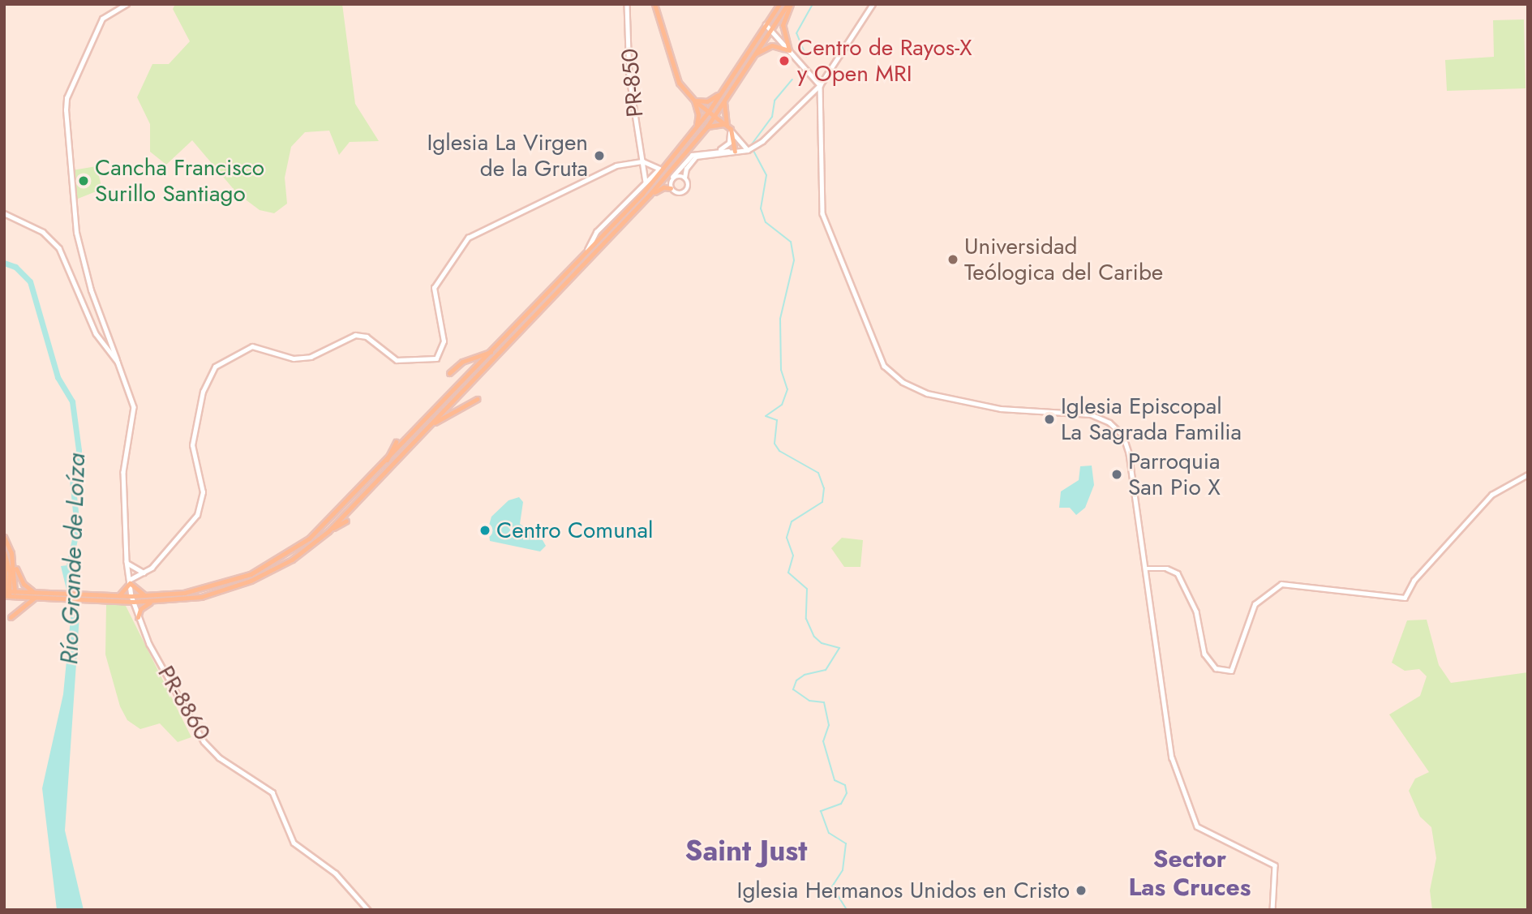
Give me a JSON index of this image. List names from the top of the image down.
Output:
{
  "streets": {
    "street": ["PR-850", "PR-8860"]
  },
  "districts": ["Saint Just", "Sector Las Cruces"],
  "water": ["Río Grande de Loíza"],
  "places": [
    "Centro de Rayos-X y Open MRI",
    "Iglesia La Virgen de la Gruta",
    "Cancha Francisco Surillo Santiago",
    "Universidad Teólogica del Caribe",
    "Iglesia Episcopal La Sagrada Familia",
    "Parroquia San Pio X",
    "Centro Comunal",
    "Iglesia Hermanos Unidos en Cristo"
  ]
}
